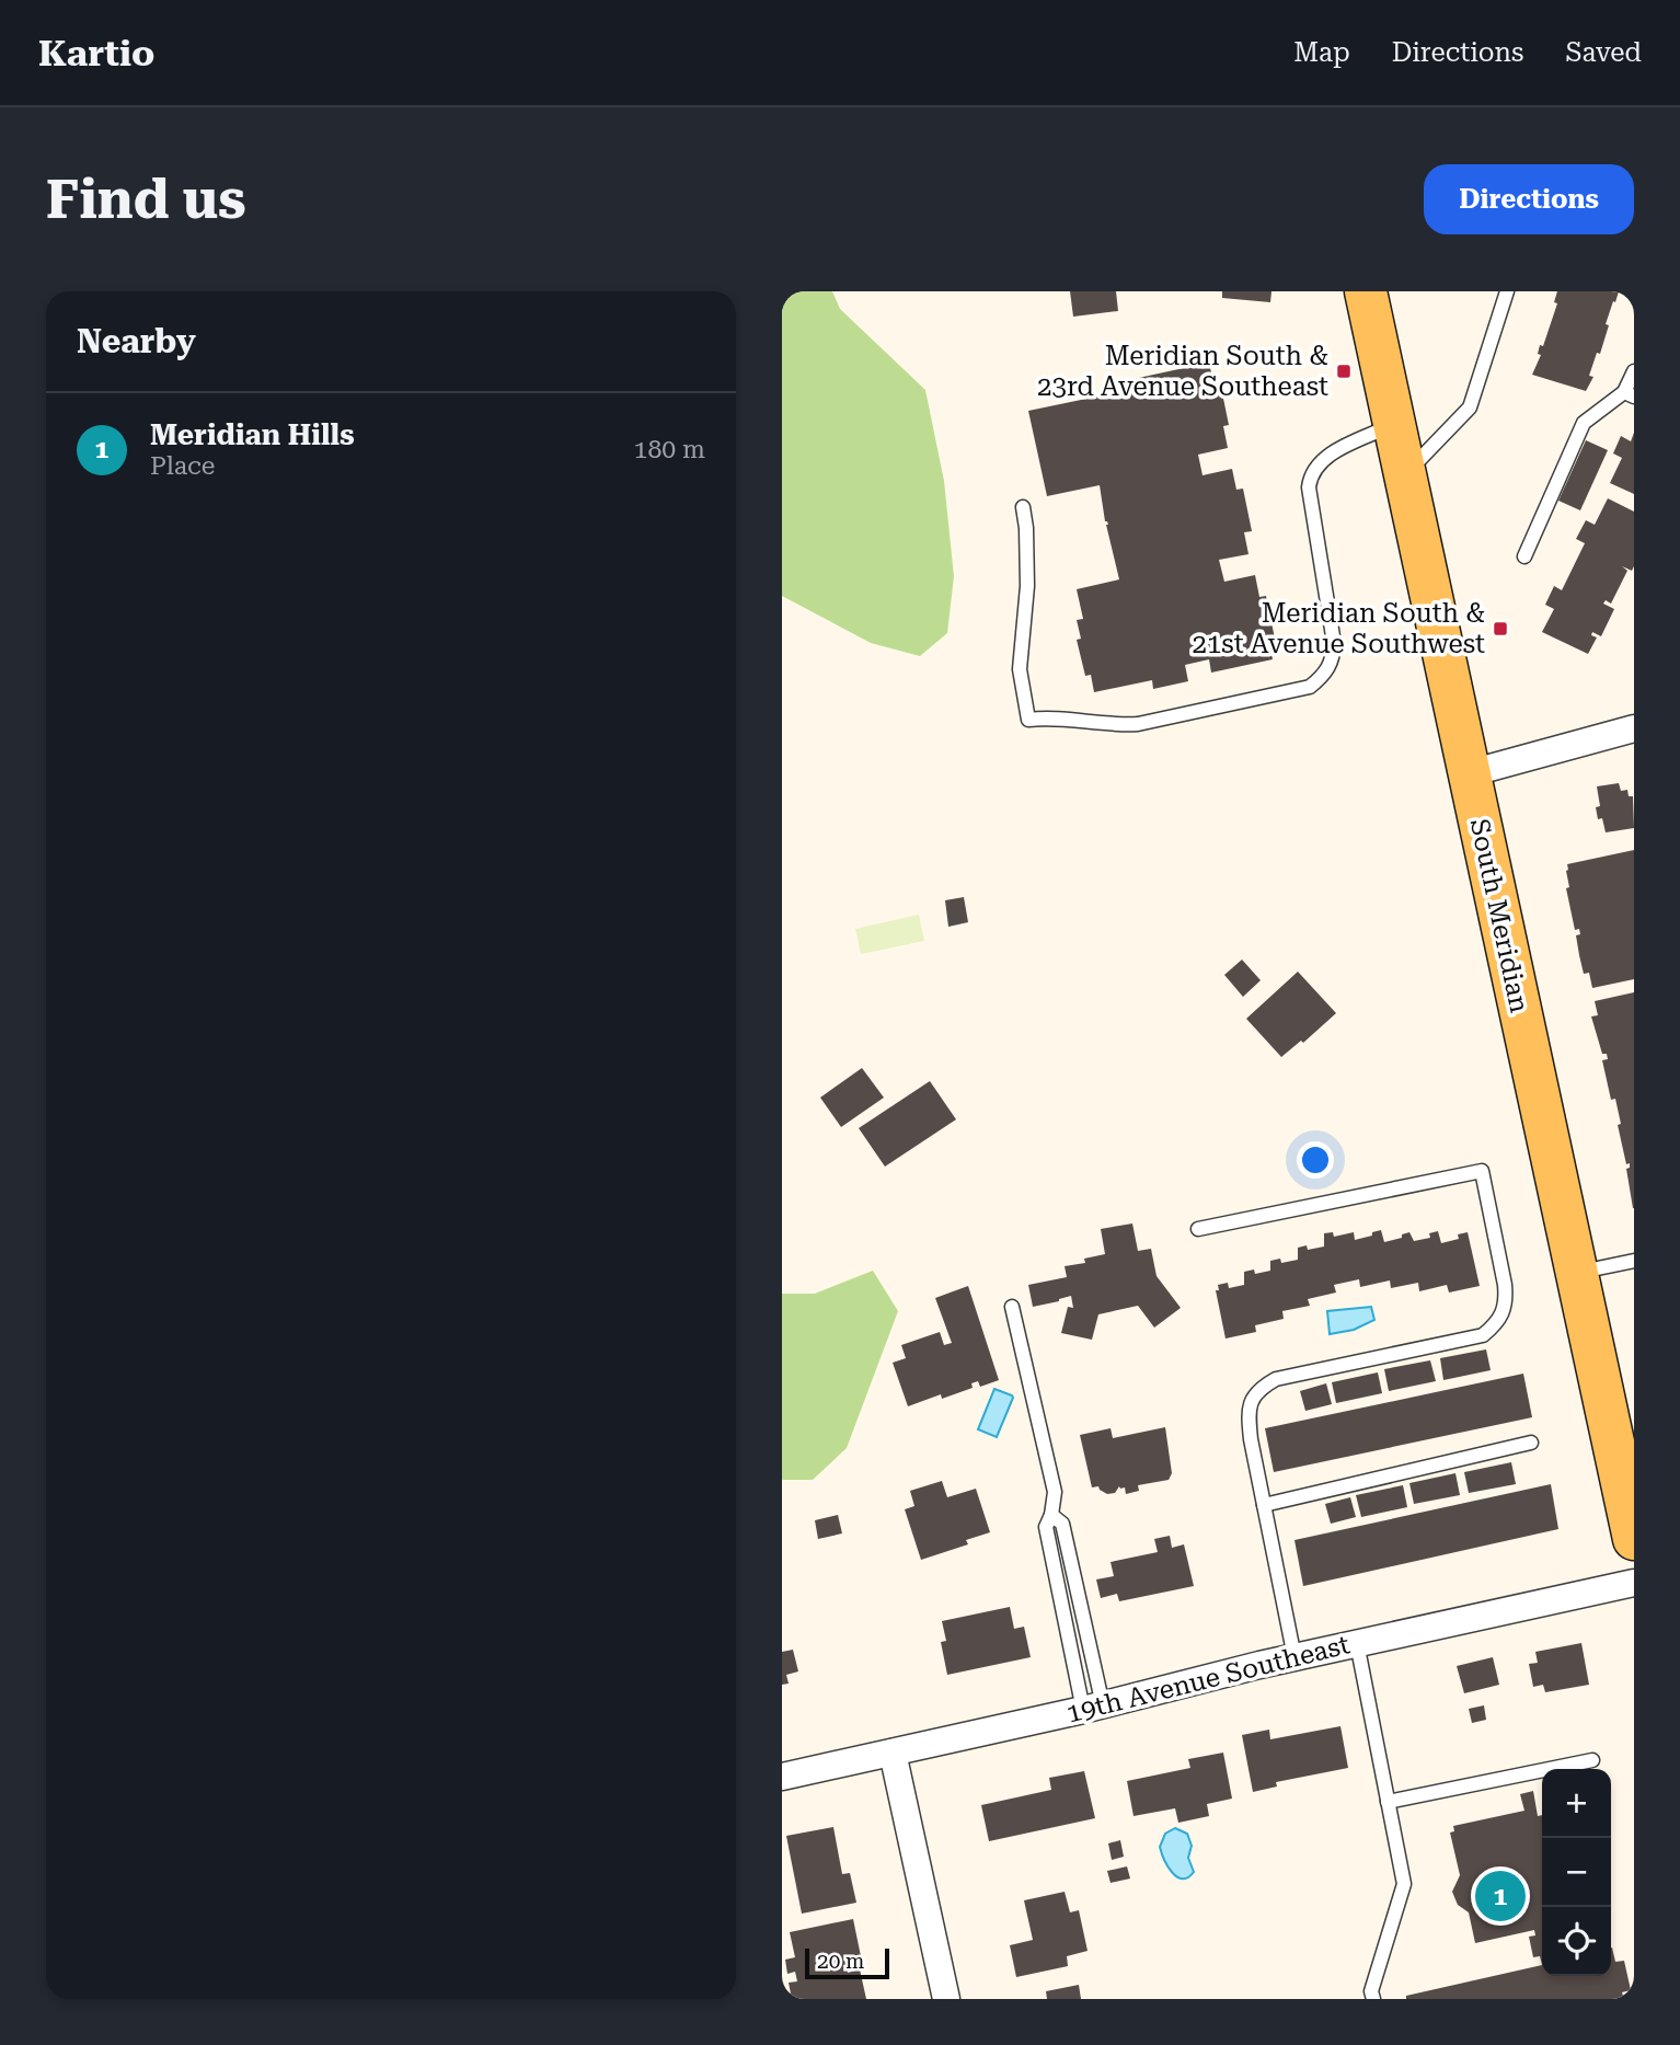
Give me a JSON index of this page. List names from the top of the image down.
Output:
{
  "streets": {
    "main road": ["South Meridian"],
    "street": ["19th Avenue Southeast"]
  },
  "places": {
    "transit": ["Meridian South & 23rd Avenue Southeast", "Meridian South & 21st Avenue Southwest"]
  },
  "scale_bar": "20 m",
  "page": {
    "header": "Kartio",
    "nav": ["Map", "Directions", "Saved"],
    "buttons": "Directions",
    "title": "Find us",
    "heading": "Nearby",
    "list": [
      {
        "mark": "1",
        "name": "Meridian Hills",
        "note": "Place",
        "value": "180 m"
      }
    ],
    "map_buttons": ["+", "−"],
    "pins": "1",
    "scale": "20 m"
  }
}
